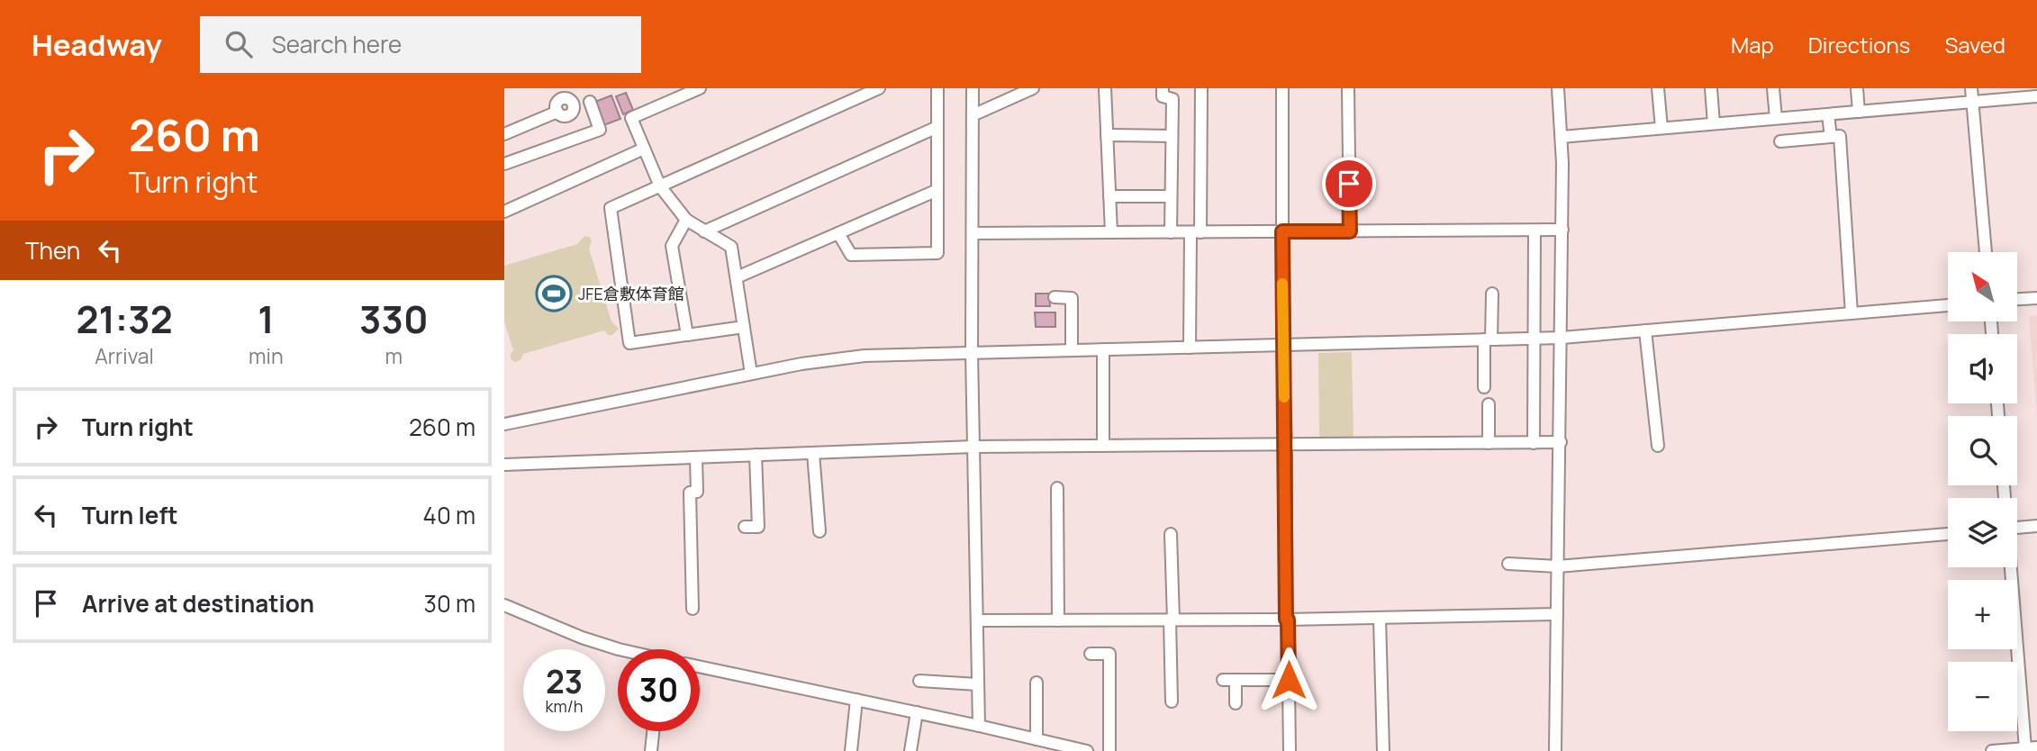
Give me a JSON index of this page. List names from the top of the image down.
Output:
{
  "places": {
    "sports": ["JFE倉敷体育館"]
  },
  "north": "top left",
  "page": {
    "header": "Headway",
    "search": "Search here",
    "nav": ["Map", "Directions", "Saved"],
    "turn": ["260 m", "Turn right"],
    "then": "Then",
    "map_buttons": ["+", "−"],
    "eta": [
      "21:32",
      "Arrival",
      "1",
      "min",
      "330",
      "m"
    ],
    "list": [
      {
        "name": "Turn right",
        "value": "260 m"
      },
      {
        "name": "Turn left",
        "value": "40 m"
      },
      {
        "name": "Arrive at destination",
        "value": "30 m"
      }
    ],
    "speed": "23 km/h",
    "limit": "30"
  }
}
